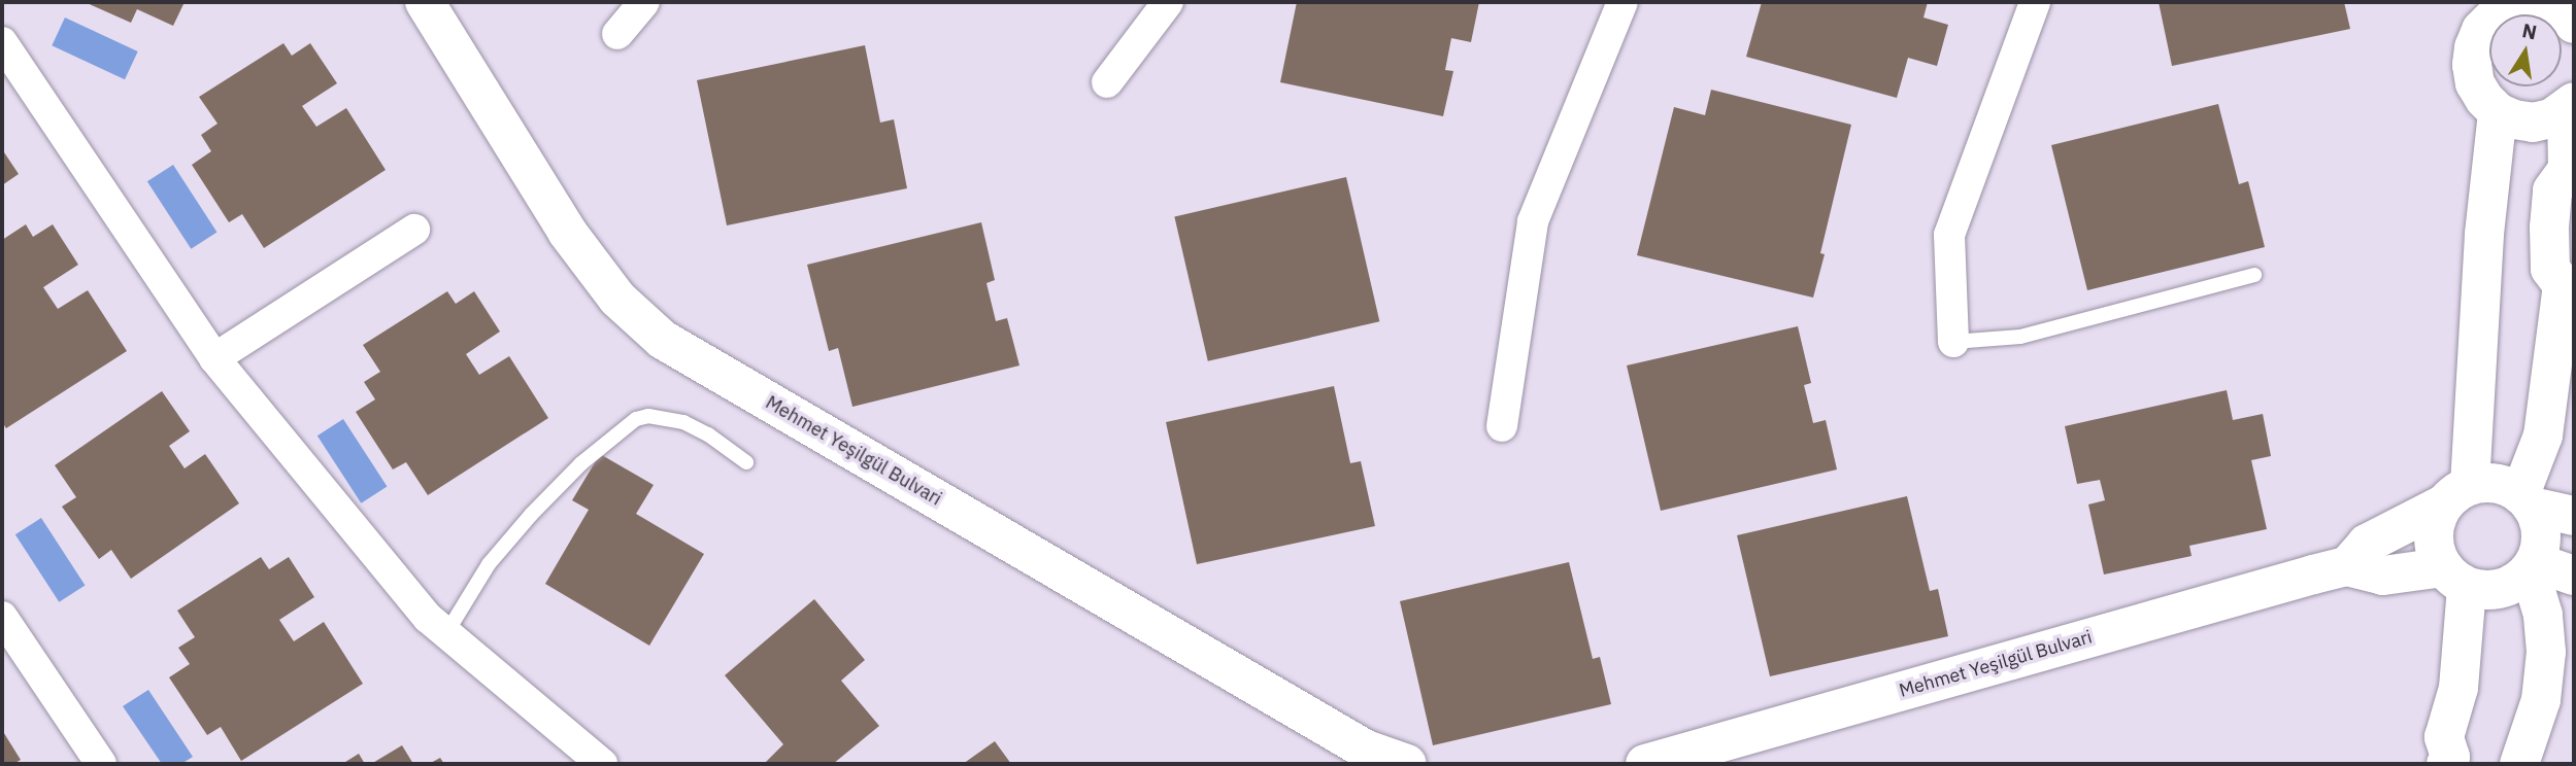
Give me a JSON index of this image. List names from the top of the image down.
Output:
{
  "streets": {
    "main road": ["Mehmet Yeşilgül Bulvari"]
  },
  "north": "top"
}
